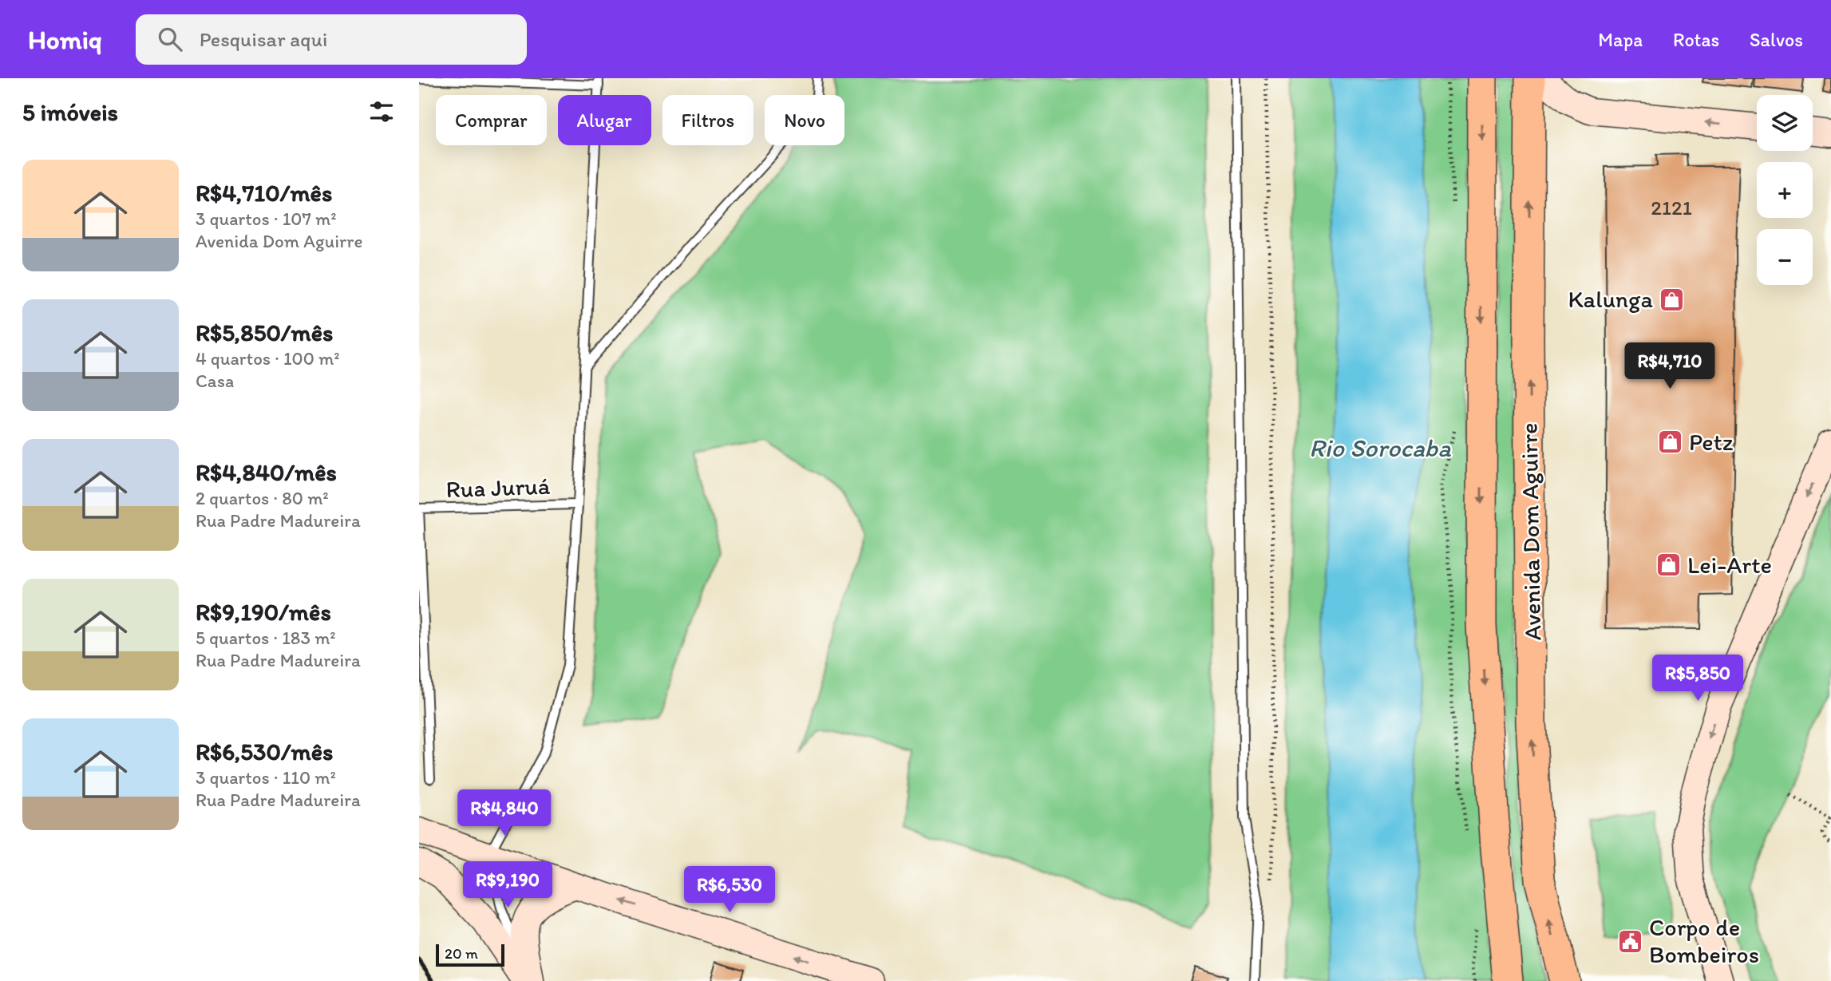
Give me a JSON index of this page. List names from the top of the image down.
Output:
{
  "streets": {
    "highway": ["Avenida Dom Aguirre"],
    "lane": ["Rua Juruá"]
  },
  "water": ["Rio Sorocaba"],
  "places": {
    "shop": ["Kalunga", "Petz", "Lei-Arte"],
    "public building": ["Corpo de Bombeiros"]
  },
  "house_numbers": ["2121"],
  "scale_bar": "20 m",
  "page": {
    "header": "Homiq",
    "search": "Pesquisar aqui",
    "nav": ["Mapa", "Rotas", "Salvos"],
    "heading": "5 imóveis",
    "map_buttons": ["+", "−"],
    "chip": [
      "Comprar",
      "Alugar",
      "Filtros",
      "Novo"
    ],
    "list": [
      {
        "name": "R$4,710/mês",
        "note": "3 quartos · 107 m² · Avenida Dom Aguirre"
      },
      {
        "name": "R$5,850/mês",
        "note": "4 quartos · 100 m² · Casa"
      },
      {
        "name": "R$4,840/mês",
        "note": "2 quartos · 80 m² · Rua Padre Madureira"
      },
      {
        "name": "R$9,190/mês",
        "note": "5 quartos · 183 m² · Rua Padre Madureira"
      },
      {
        "name": "R$6,530/mês",
        "note": "3 quartos · 110 m² · Rua Padre Madureira"
      }
    ],
    "price": [
      "R$4,710",
      "R$5,850",
      "R$4,840",
      "R$9,190",
      "R$6,530"
    ],
    "scale": "20 m"
  }
}
